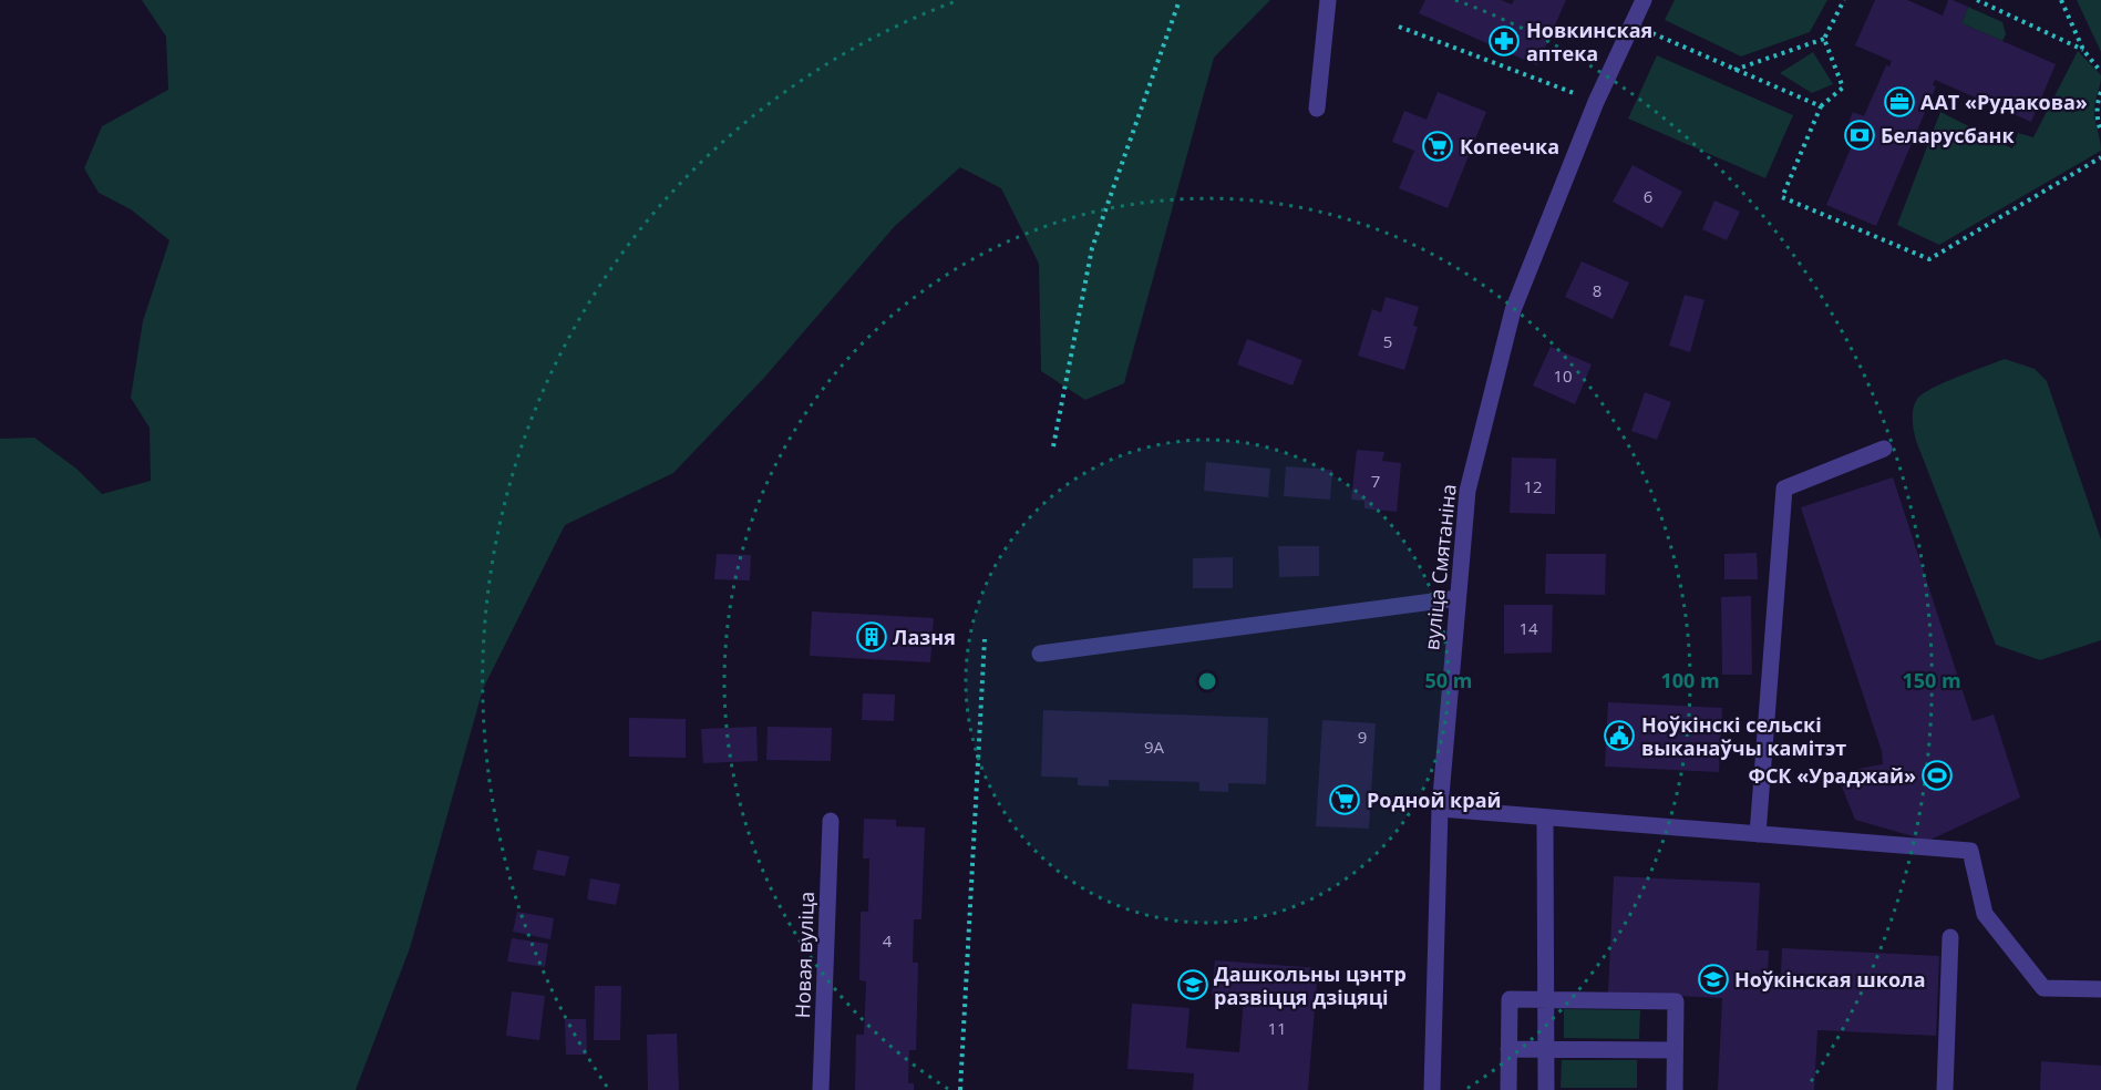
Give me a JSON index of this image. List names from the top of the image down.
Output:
{
  "streets": {
    "street": ["вуліца Смятаніна", "Новая вуліца"]
  },
  "places": {
    "pharmacy": ["Новкинская аптека"],
    "office": ["ААТ «Рудакова»"],
    "bank": ["Беларусбанк"],
    "supermarket": ["Копеечка", "Родной край"],
    "building": ["Лазня"],
    "public building": ["Ноўкінскі сельскі выканаўчы камітэт"],
    "sports": ["ФСК «Ураджай»"],
    "school or university": ["Ноўкінская школа", "Дашкольны цэнтр развіцця дзіцяці"]
  },
  "house_numbers": [
    "6",
    "8",
    "5",
    "10",
    "7",
    "12",
    "14",
    "9",
    "9А",
    "4",
    "11"
  ],
  "rings": ["50 m", "100 m", "150 m"]
}
